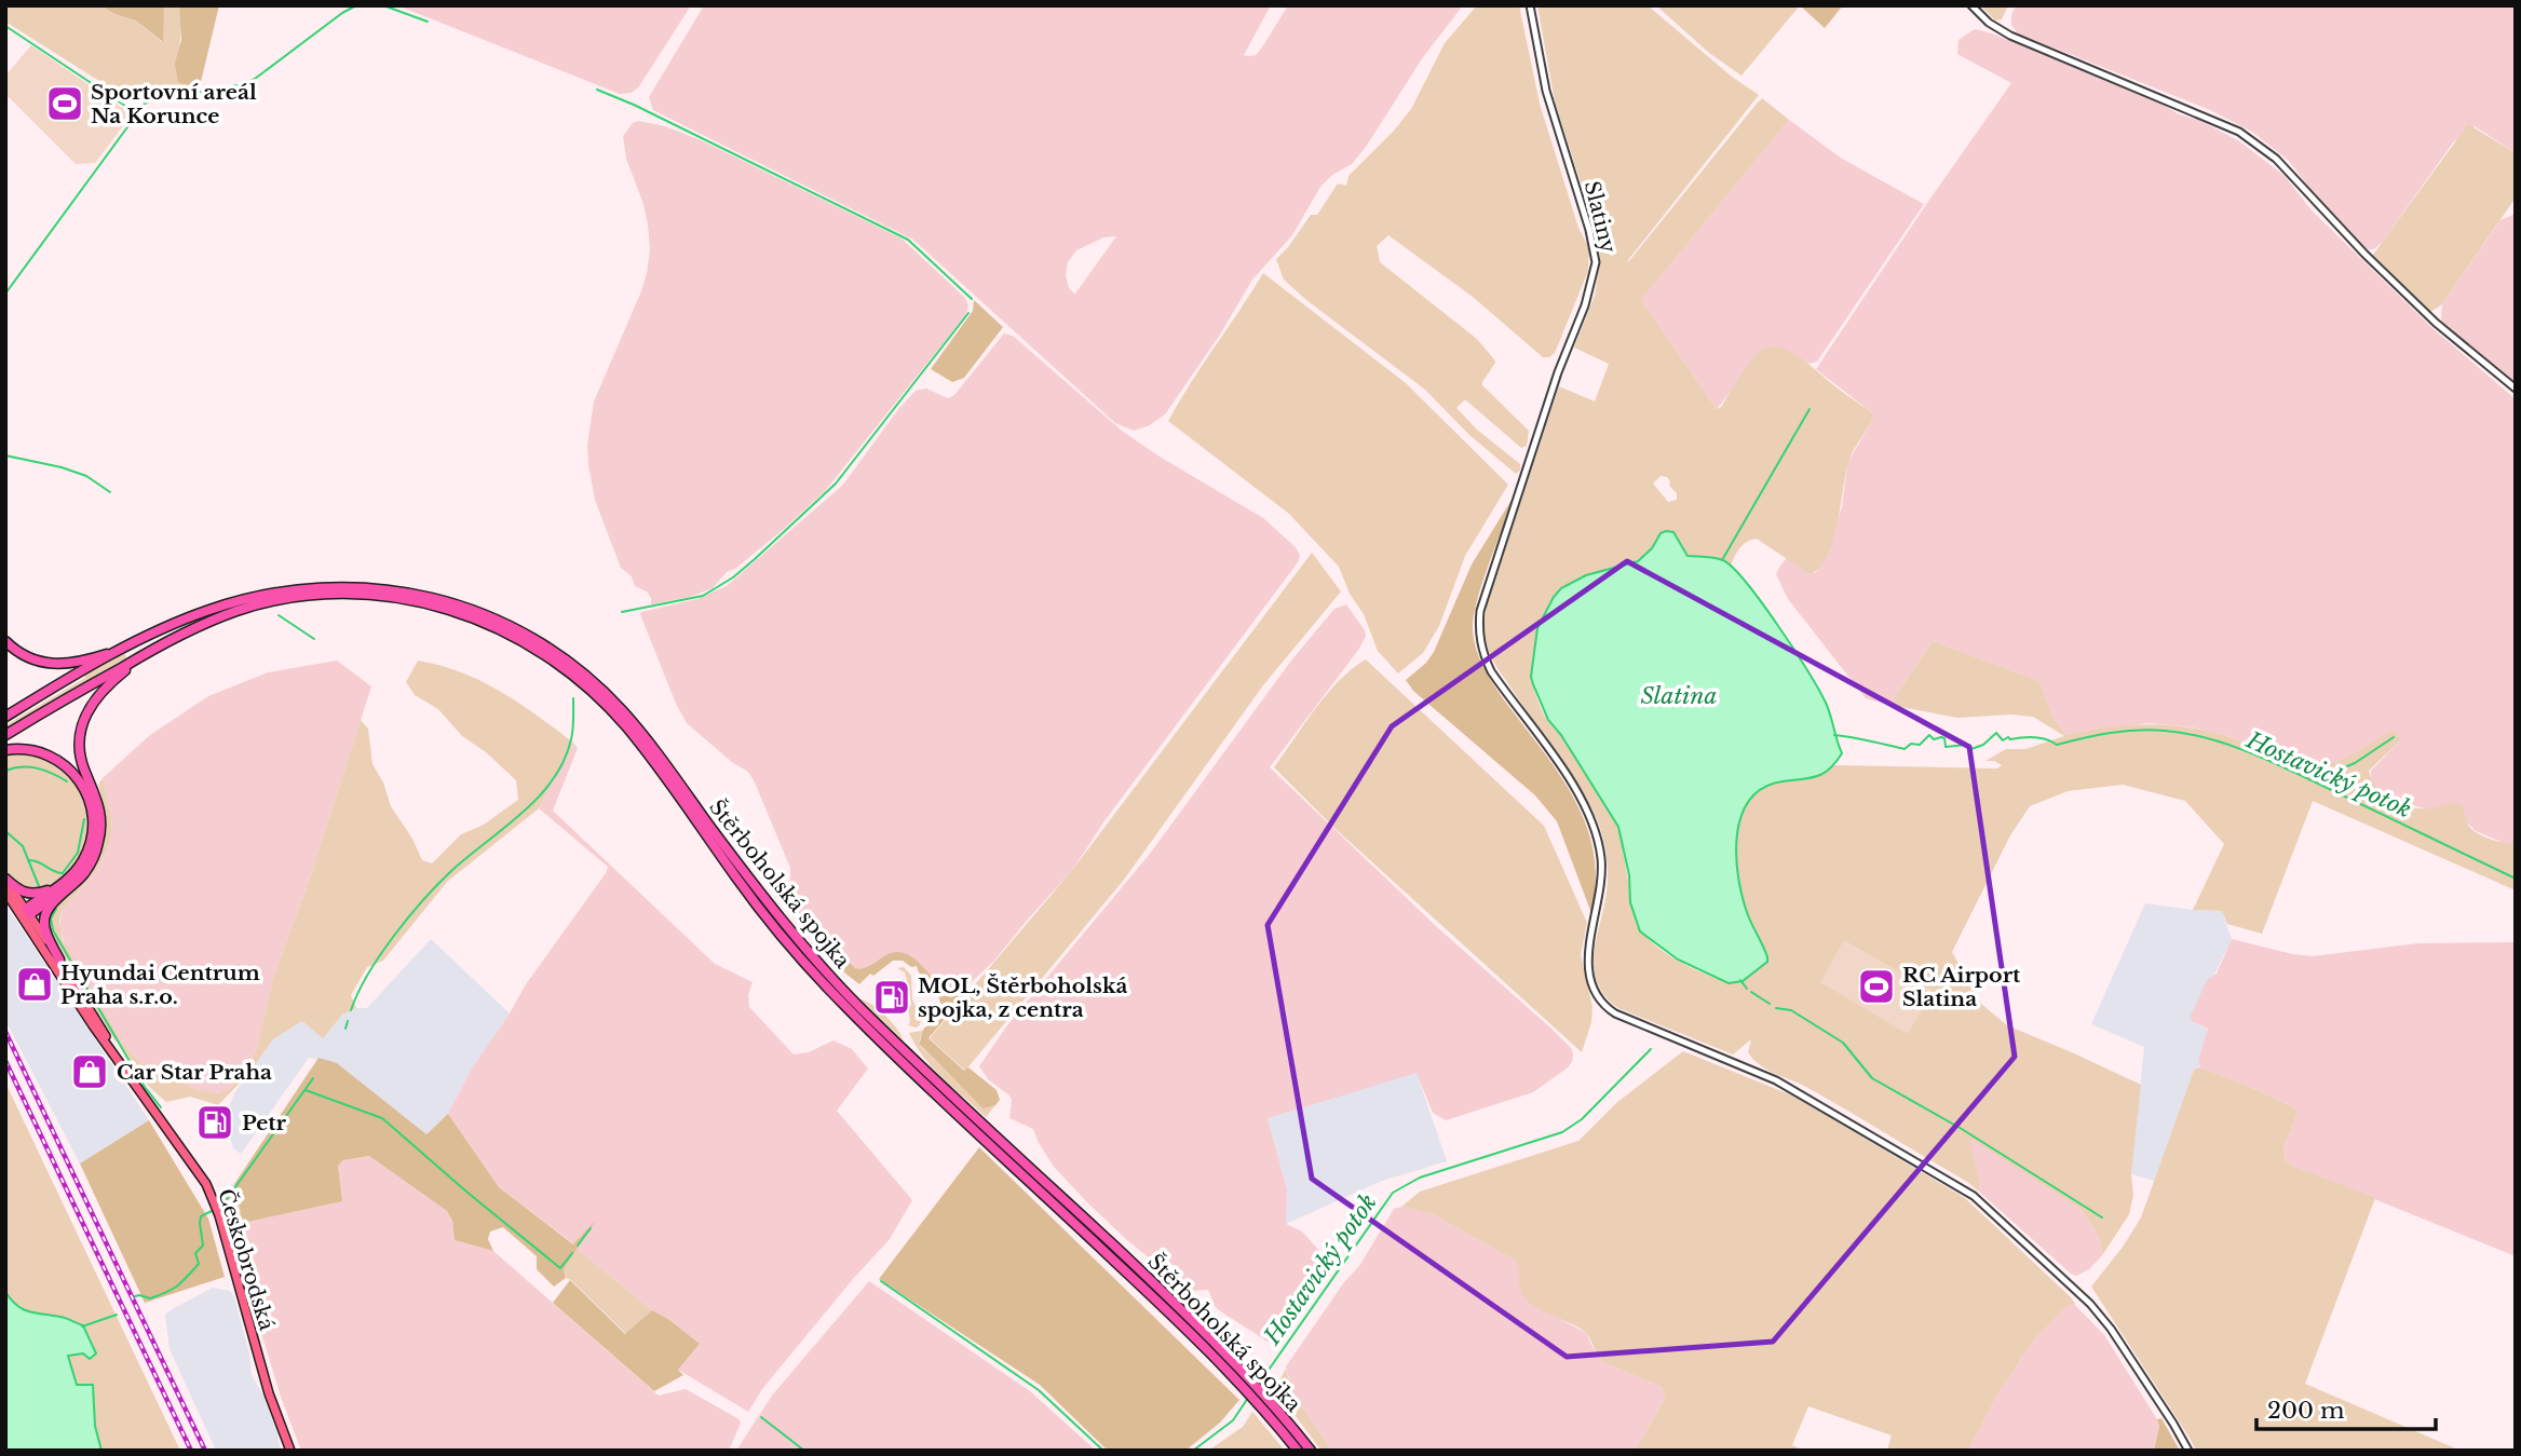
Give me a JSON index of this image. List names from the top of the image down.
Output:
{
  "streets": {
    "highway": ["Štěrboholská spojka"],
    "main road": ["Českobrodská"],
    "street": ["Slatiny"]
  },
  "water": ["Slatina", "Hostavický potok"],
  "places": {
    "sports": ["Sportovní areál Na Korunce", "RC Airport Slatina"],
    "shop": ["Hyundai Centrum Praha s.r.o.", "Car Star Praha"],
    "fuel station": ["MOL, Štěrboholská spojka, z centra", "Petr"]
  },
  "scale_bar": "200 m"
}
